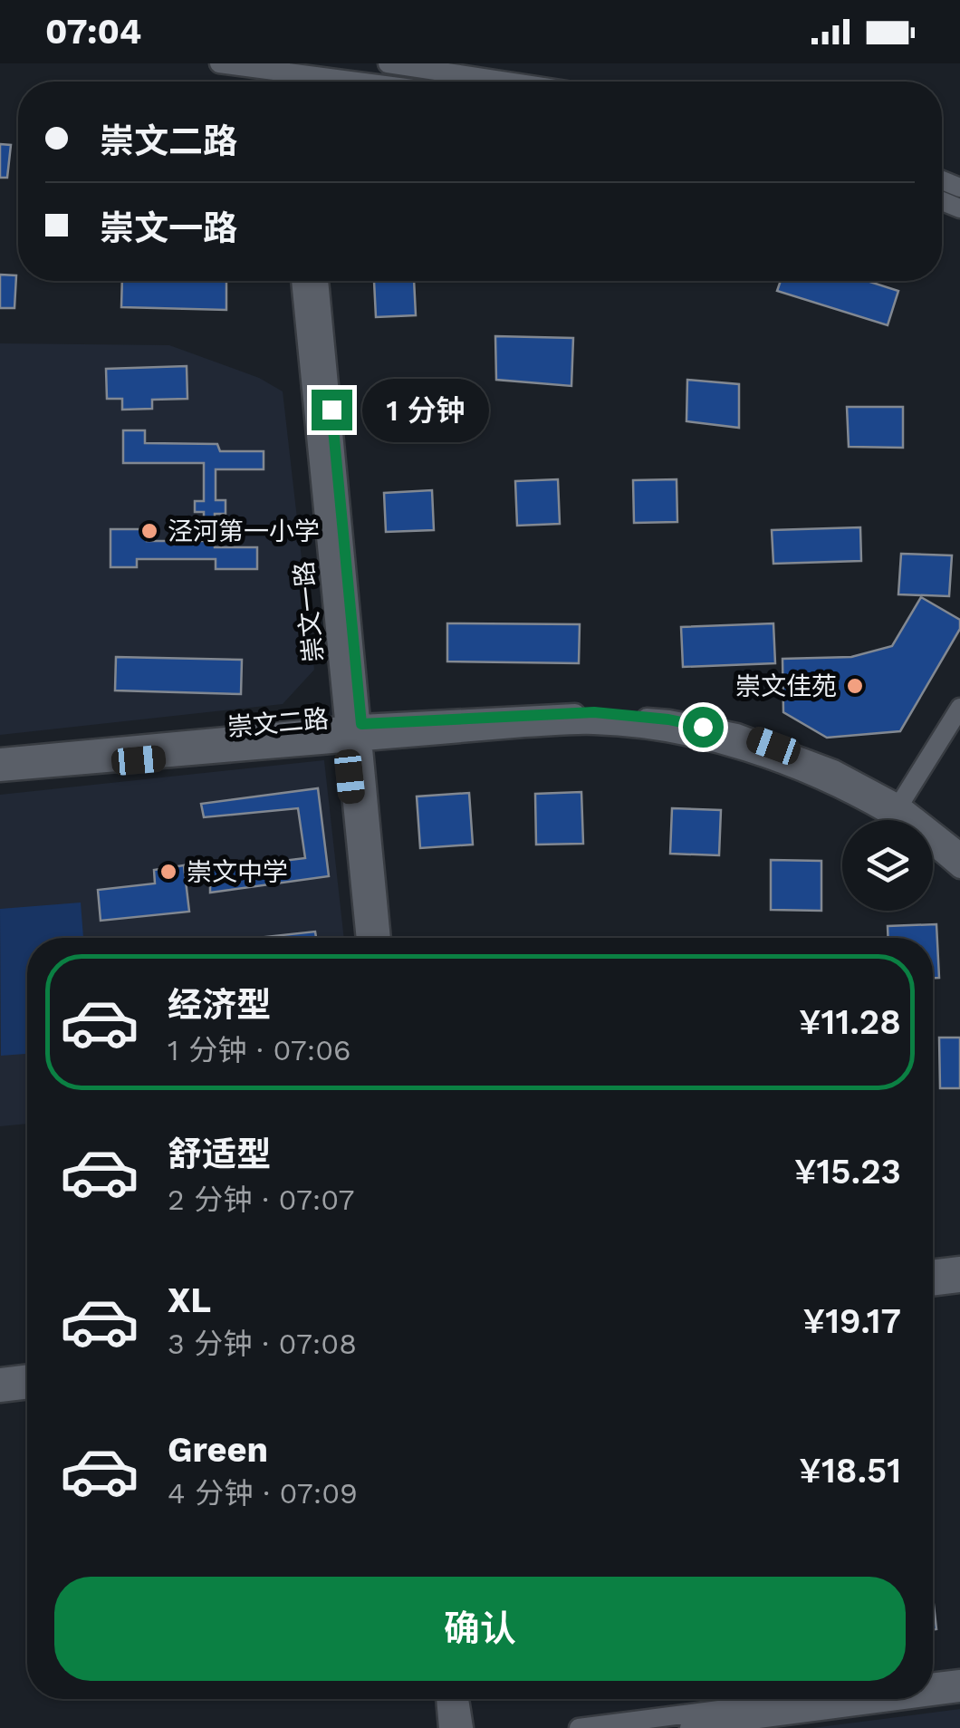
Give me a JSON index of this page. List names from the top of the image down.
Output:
{
  "streets": {
    "street": ["崇文一路", "崇文二路"]
  },
  "crossings": [
    ["崇文一路", "崇文二路"]
  ],
  "places": ["泾河第一小学", "崇文佳苑", "崇文中学"],
  "page": {
    "status": "07:04",
    "banner": ["崇文二路", "崇文一路"],
    "bubble": "1 分钟",
    "list": [
      {
        "name": "经济型",
        "note": "1 分钟 · 07:06",
        "value": "¥11.28"
      },
      {
        "name": "舒适型",
        "note": "2 分钟 · 07:07",
        "value": "¥15.23"
      },
      {
        "name": "XL",
        "note": "3 分钟 · 07:08",
        "value": "¥19.17"
      },
      {
        "name": "Green",
        "note": "4 分钟 · 07:09",
        "value": "¥18.51"
      }
    ],
    "buttons": "确认"
  }
}
